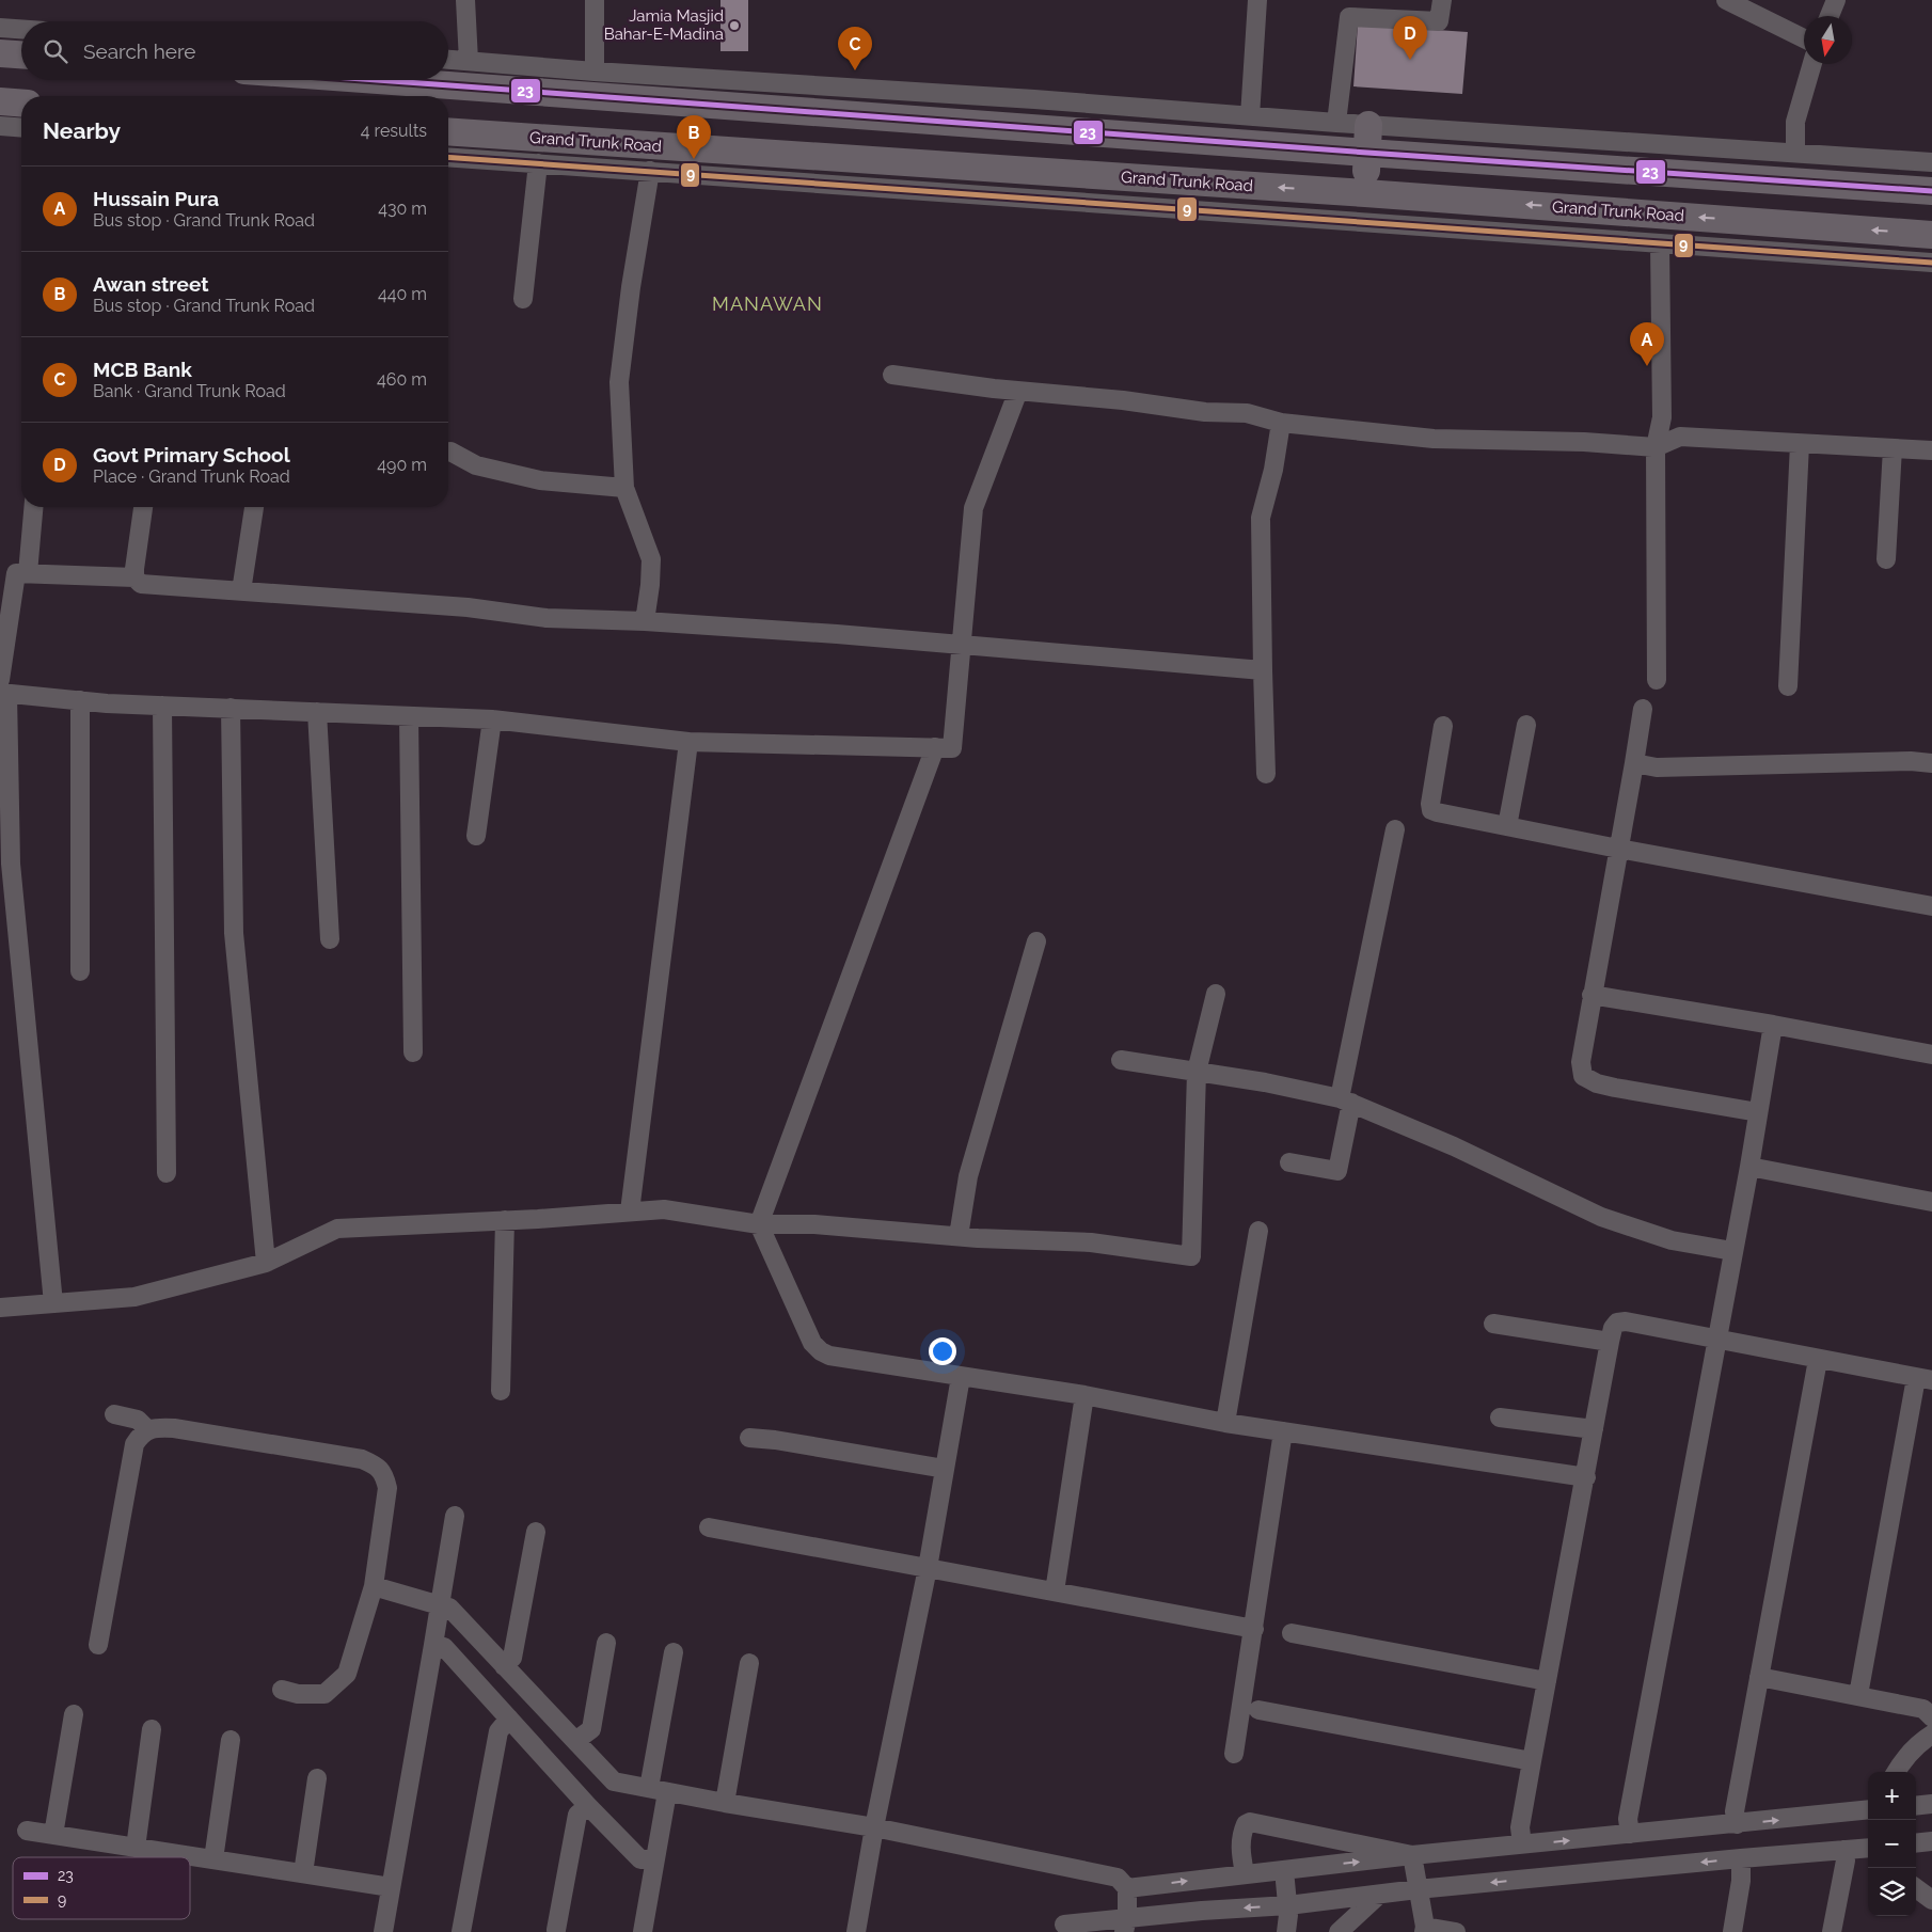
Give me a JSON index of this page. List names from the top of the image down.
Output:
{
  "streets": {
    "highway": ["Grand Trunk Road"]
  },
  "districts": ["MANAWAN"],
  "places": ["Jamia Masjid Bahar-E-Madina"],
  "lines": ["transit line 23", "transit line 9"],
  "legend": ["23", "9"],
  "north": "bottom",
  "page": {
    "pins": [
      "D",
      "C",
      "B",
      "A"
    ],
    "search": "Search here",
    "heading": ["Nearby", "4 results"],
    "list": [
      {
        "mark": "A",
        "name": "Hussain Pura",
        "note": "Bus stop · Grand Trunk Road",
        "value": "430 m"
      },
      {
        "mark": "B",
        "name": "Awan street",
        "note": "Bus stop · Grand Trunk Road",
        "value": "440 m"
      },
      {
        "mark": "C",
        "name": "MCB Bank",
        "note": "Bank · Grand Trunk Road",
        "value": "460 m"
      },
      {
        "mark": "D",
        "name": "Govt Primary School",
        "note": "Place · Grand Trunk Road",
        "value": "490 m"
      }
    ],
    "map_buttons": ["+", "−"]
  }
}
